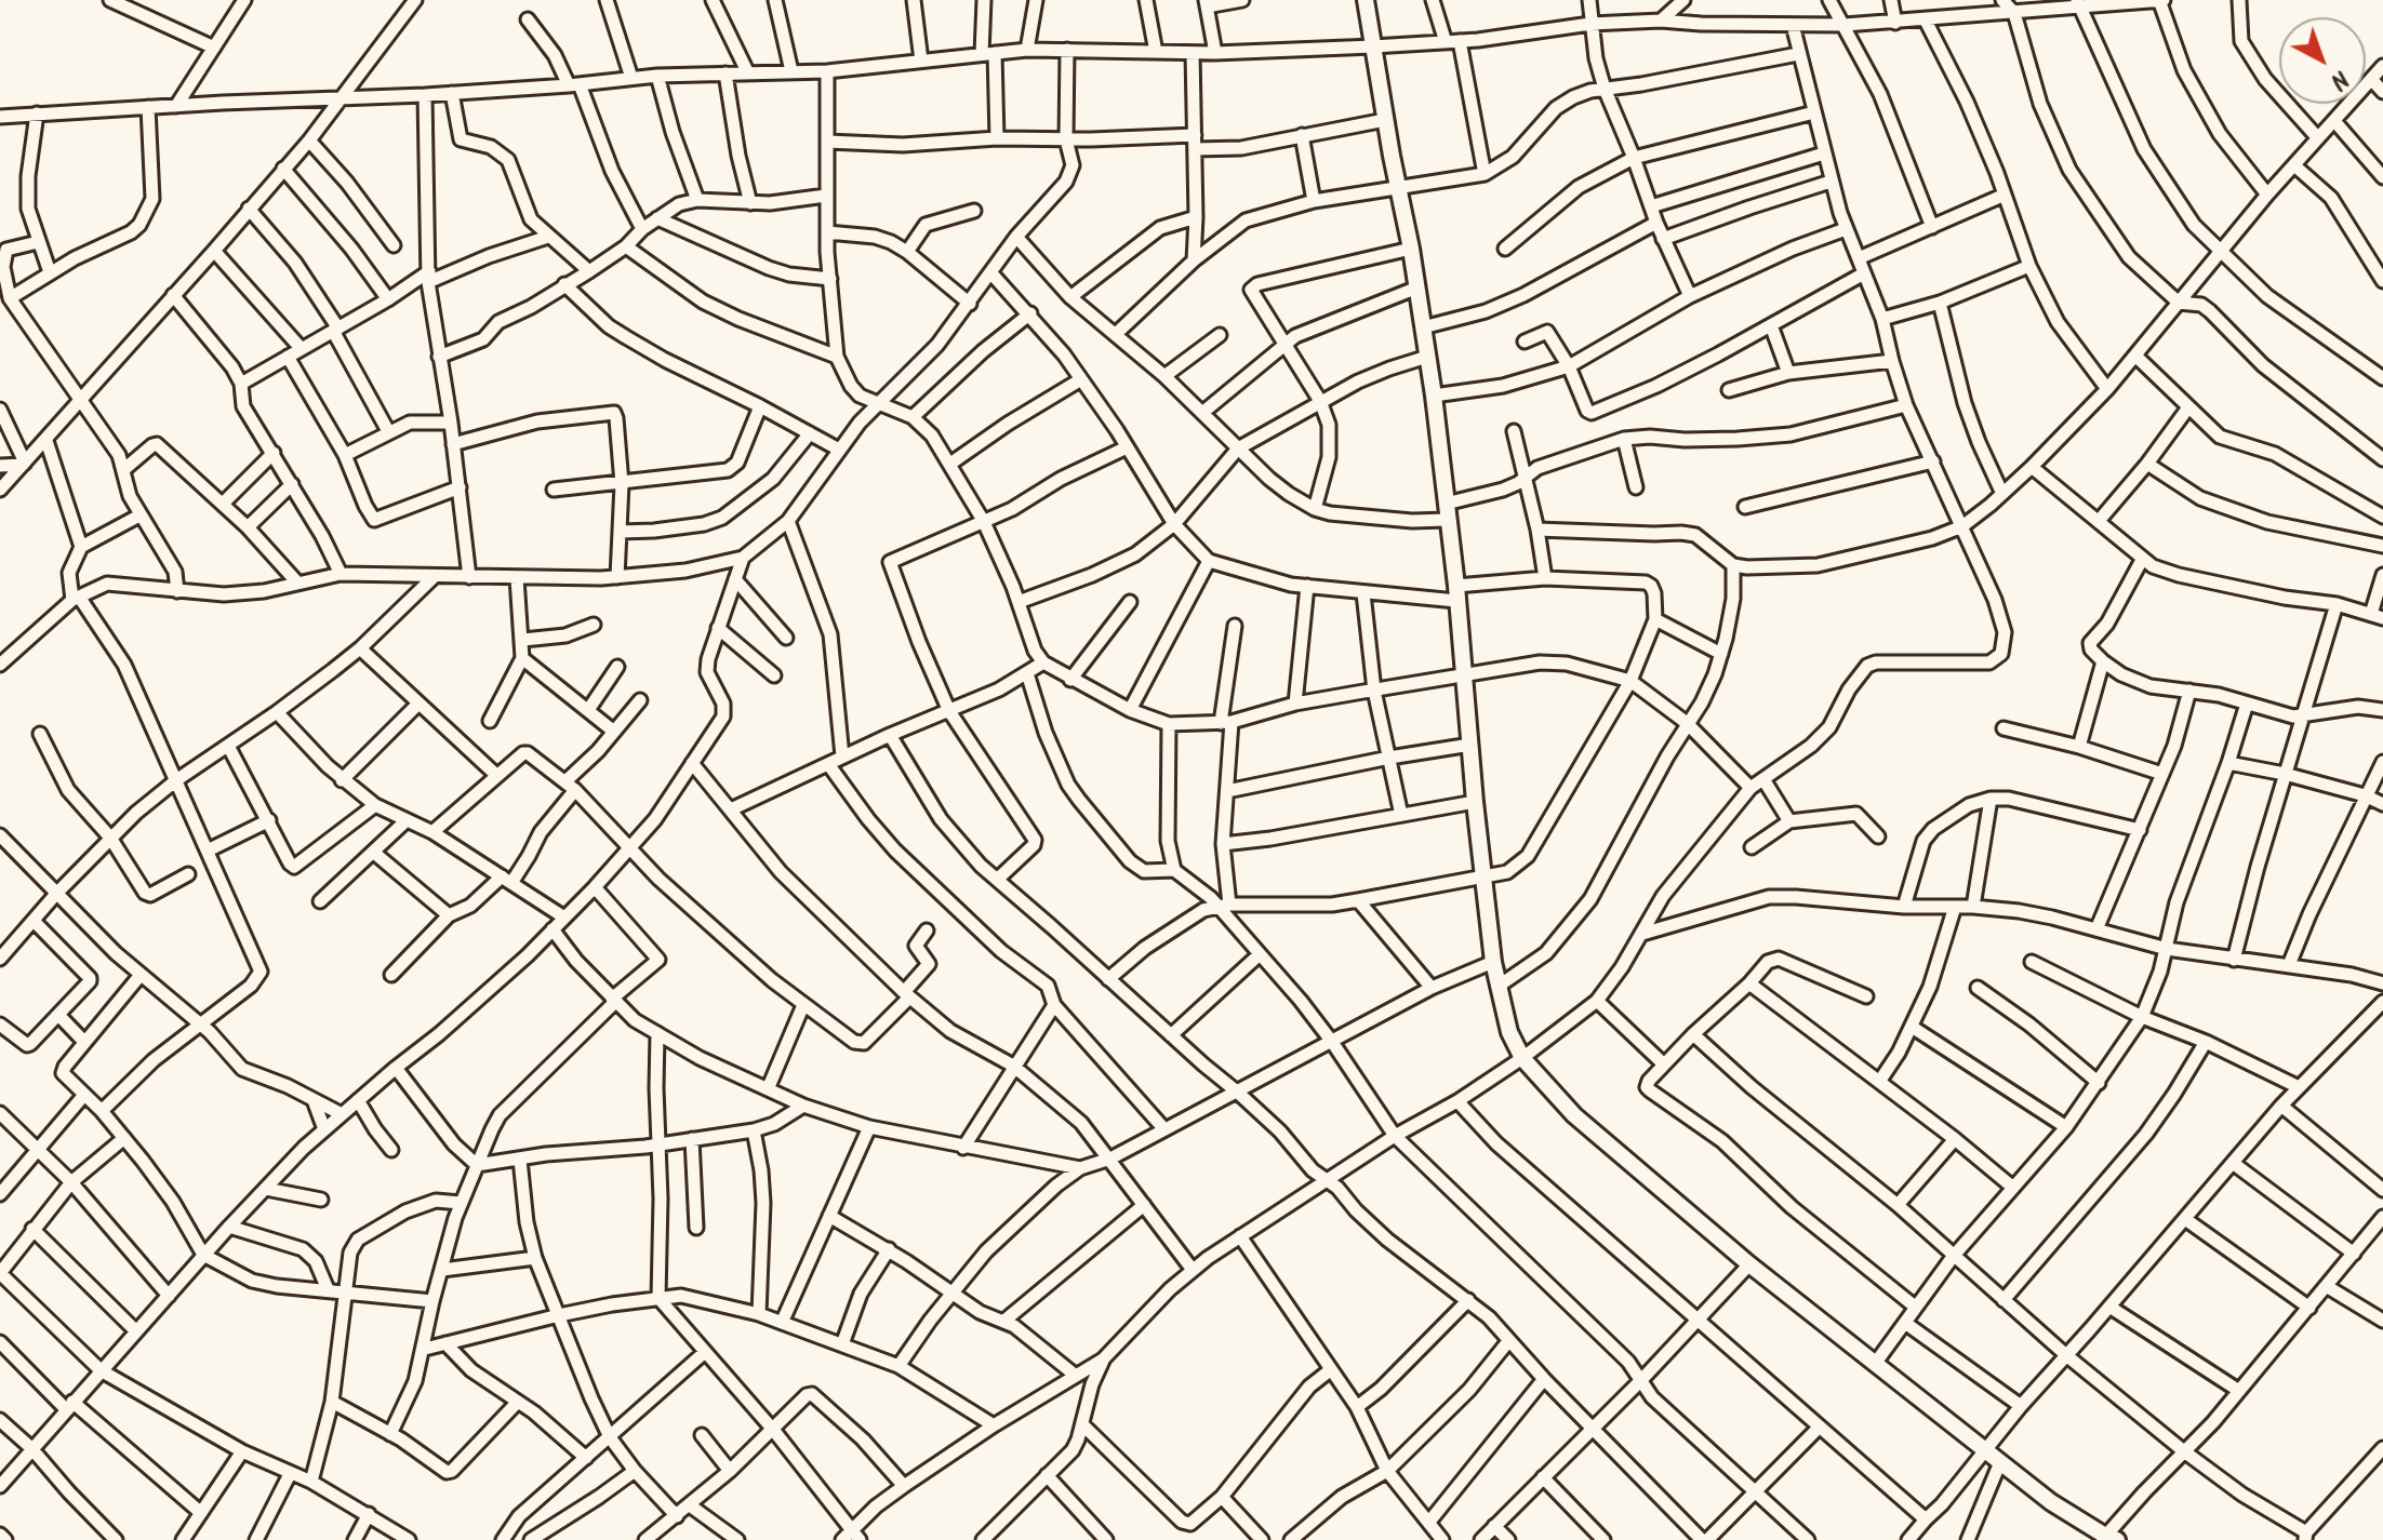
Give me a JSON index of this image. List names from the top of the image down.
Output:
{
  "north": "bottom right"
}
